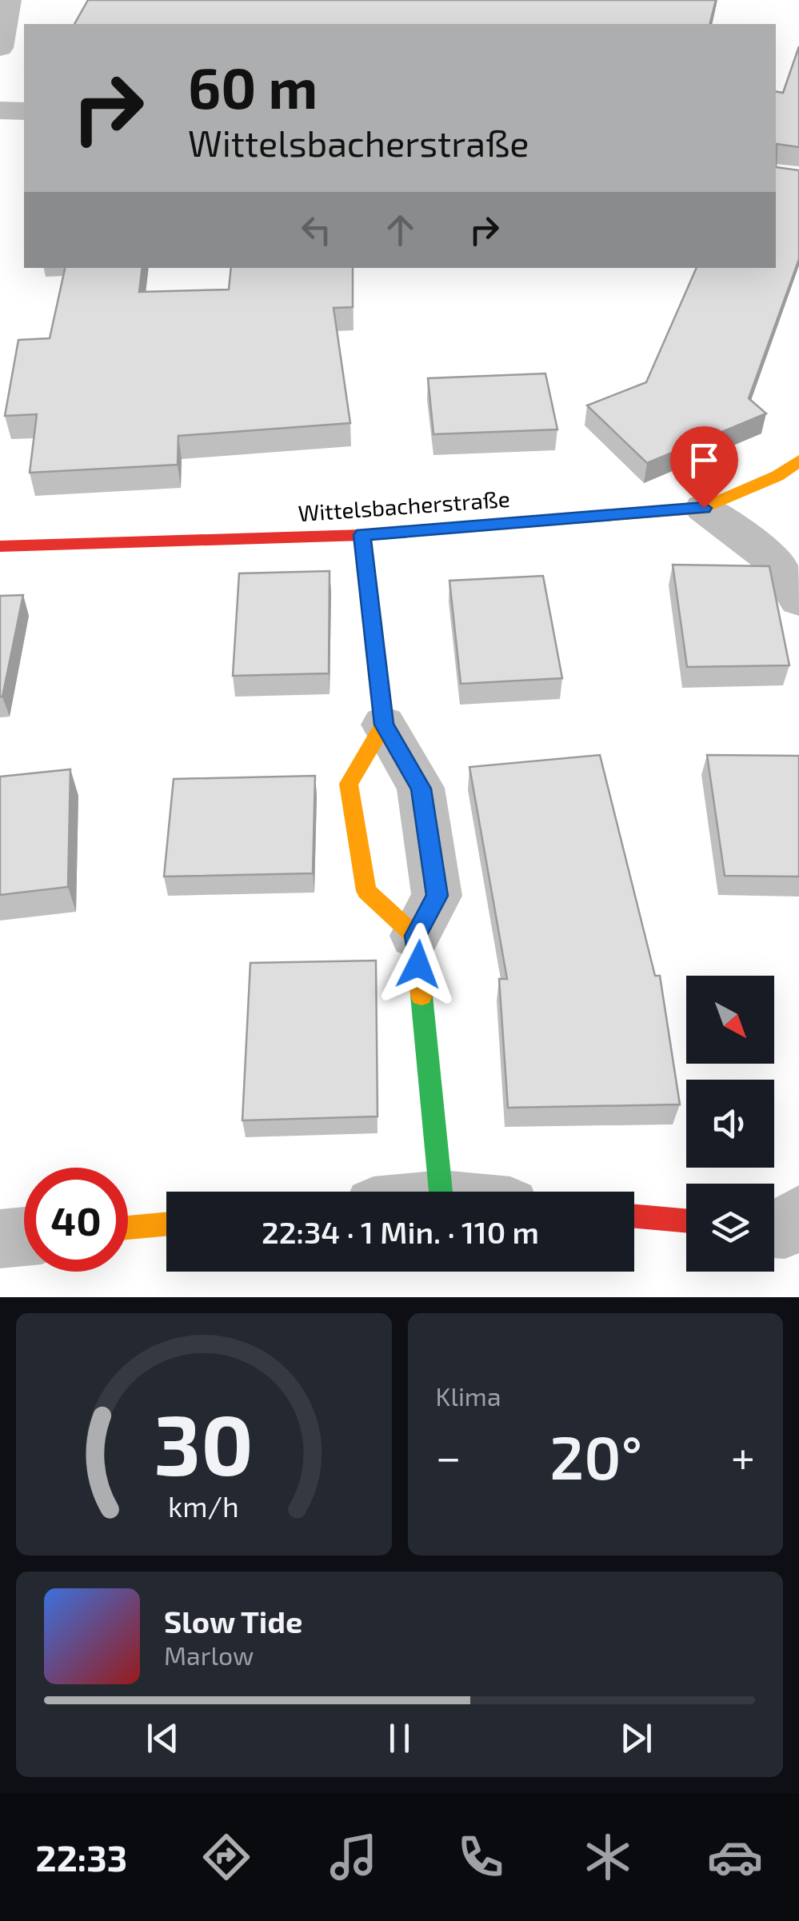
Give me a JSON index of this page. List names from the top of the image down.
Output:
{
  "streets": {
    "street": ["Wittelsbacherstraße"]
  },
  "north": "bottom right",
  "page": {
    "turn": ["60 m", "Wittelsbacherstraße"],
    "limit": "40",
    "trip": "22:34 · 1 Min. · 110 m",
    "tile": "Klima",
    "heat": ["−", "20°", "+"],
    "song": ["Slow Tide", "Marlow"],
    "tabs": "22:33",
    "gauge": ["30", "km/h"]
  }
}
